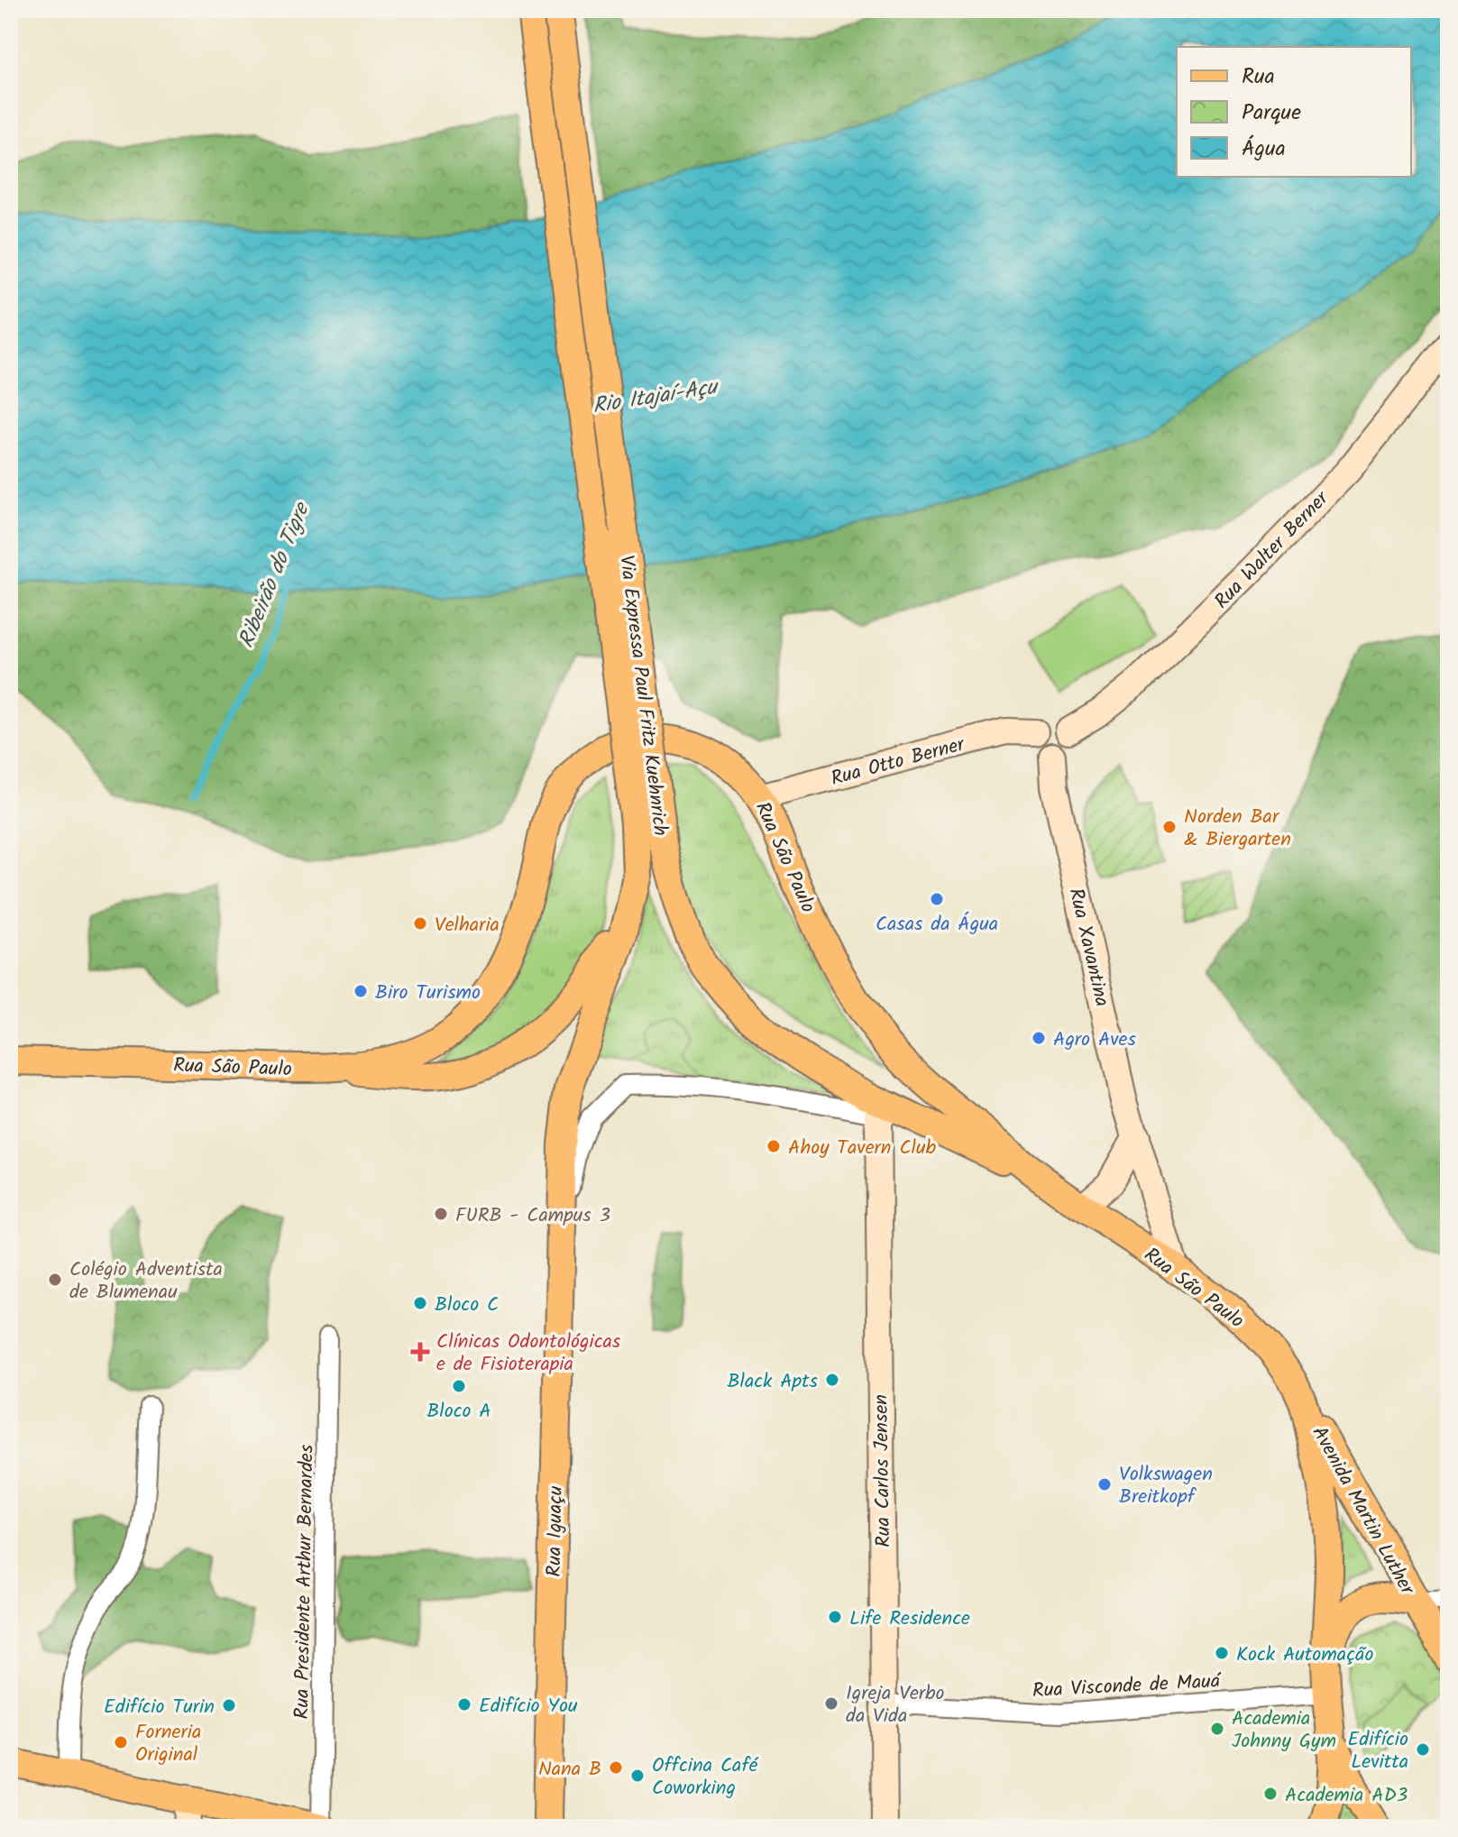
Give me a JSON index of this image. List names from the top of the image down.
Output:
{
  "streets": {
    "main road": [
      "Via Expressa Paul Fritz Kuehnrich",
      "Rua São Paulo",
      "Avenida Martin Luther",
      "Rua Iguaçu"
    ],
    "street": [
      "Rua Walter Berner",
      "Rua Otto Berner",
      "Rua Xavantina",
      "Rua Carlos Jensen",
      "Rua Presidente Arthur Bernardes",
      "Rua Visconde de Mauá"
    ]
  },
  "crossings": [
    ["Rua Walter Berner", "Rua Otto Berner"],
    ["Rua Walter Berner", "Rua Xavantina"],
    ["Via Expressa Paul Fritz Kuehnrich", "Rua São Paulo"],
    ["Via Expressa Paul Fritz Kuehnrich", "Rua Iguaçu"],
    ["Rua Otto Berner", "Rua São Paulo"],
    ["Rua Otto Berner", "Rua Xavantina"],
    ["Rua São Paulo", "Rua Xavantina"],
    ["Rua São Paulo", "Avenida Martin Luther"],
    ["Rua São Paulo", "Rua Visconde de Mauá"],
    ["Rua Carlos Jensen", "Rua Visconde de Mauá"]
  ],
  "water": ["Rio Itajaí-Açu", "Ribeirão do Tigre"],
  "places": {
    "other": [
      "Norden Bar & Biergarten",
      "Casas da Água",
      "Velharia",
      "Biro Turismo",
      "Agro Aves",
      "Ahoy Tavern Club",
      "FURB - Campus 3",
      "Colégio Adventista de Blumenau",
      "Bloco C",
      "Black Apts",
      "Bloco A",
      "Volkswagen Breitkopf",
      "Life Residence",
      "Kock Automação",
      "Igreja Verbo da Vida",
      "Edifício You",
      "Edifício Turin",
      "Academia Johnny Gym",
      "Forneria Original",
      "Edifício Levitta",
      "Nana B",
      "Offcina Café Coworking",
      "Academia AD3"
    ],
    "health": ["Clínicas Odontológicas e de Fisioterapia"]
  },
  "legend": ["Rua", "Parque", "Água"]
}
